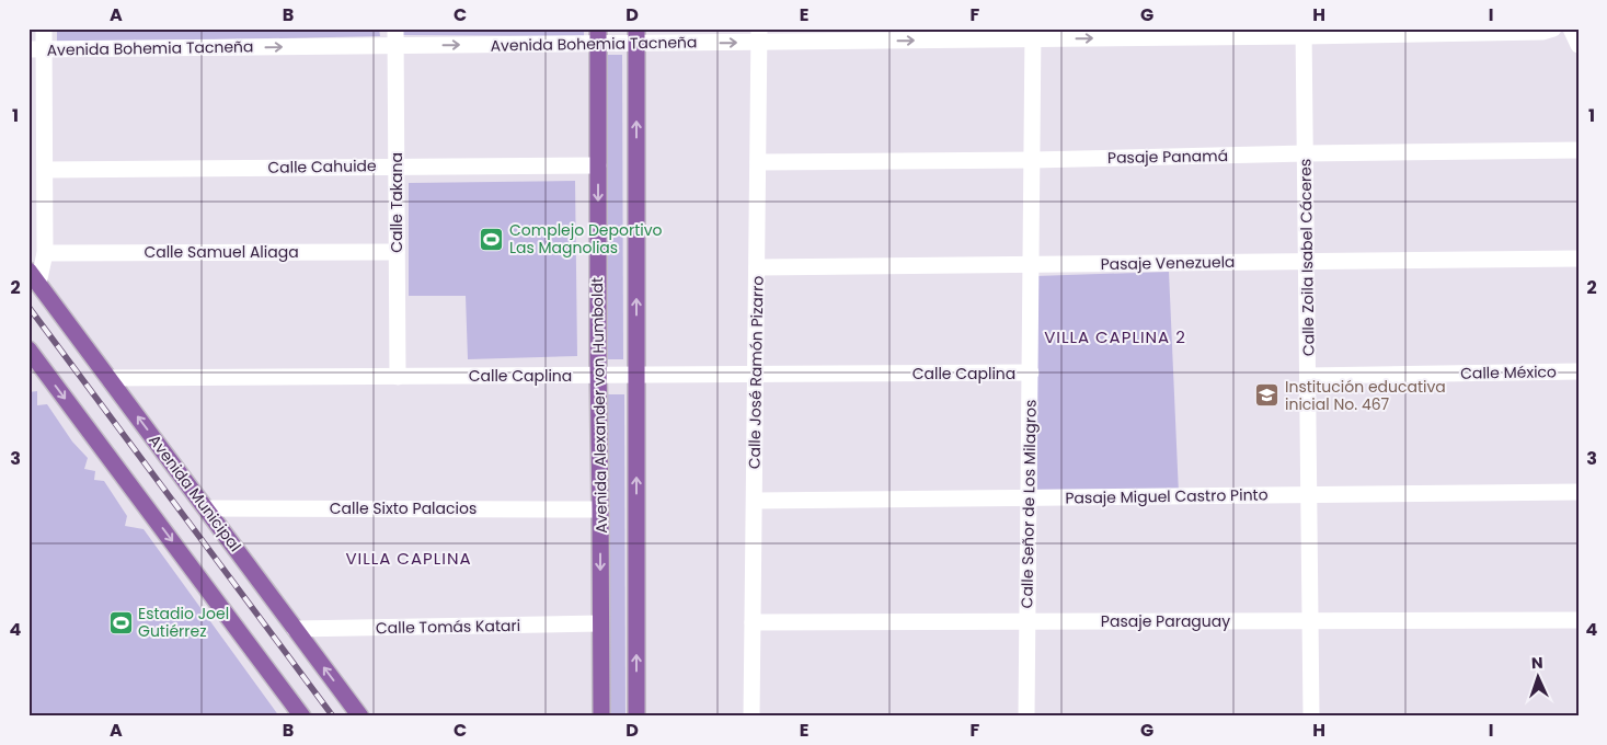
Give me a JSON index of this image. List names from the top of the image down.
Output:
{
  "streets": {
    "main road": ["Avenida Alexander von Humboldt", "Avenida Municipal"],
    "street": [
      "Avenida Bohemia Tacneña",
      "Pasaje Panamá",
      "Calle Cahuide",
      "Calle Takana",
      "Calle Samuel Aliaga",
      "Calle Zoila Isabel Cáceres",
      "Pasaje Venezuela",
      "Calle José Ramón Pizarro",
      "Calle México",
      "Calle Caplina",
      "Pasaje Miguel Castro Pinto",
      "Calle Señor de Los Milagros",
      "Calle Sixto Palacios",
      "Pasaje Paraguay",
      "Calle Tomás Katari"
    ]
  },
  "crossings": [
    ["Avenida Bohemia Tacneña", "Calle Takana"],
    ["Avenida Bohemia Tacneña", "Calle Zoila Isabel Cáceres"],
    ["Avenida Bohemia Tacneña", "Calle José Ramón Pizarro"],
    ["Avenida Bohemia Tacneña", "Avenida Alexander von Humboldt"],
    ["Avenida Bohemia Tacneña", "Calle Señor de Los Milagros"],
    ["Pasaje Panamá", "Calle Zoila Isabel Cáceres"],
    ["Pasaje Panamá", "Calle José Ramón Pizarro"],
    ["Pasaje Panamá", "Calle Señor de Los Milagros"],
    ["Calle Cahuide", "Calle Takana"],
    ["Calle Cahuide", "Avenida Alexander von Humboldt"],
    ["Calle Takana", "Calle Samuel Aliaga"],
    ["Calle Takana", "Calle Caplina"],
    ["Calle Zoila Isabel Cáceres", "Pasaje Venezuela"],
    ["Calle Zoila Isabel Cáceres", "Calle México"],
    ["Calle Zoila Isabel Cáceres", "Pasaje Miguel Castro Pinto"],
    ["Calle Zoila Isabel Cáceres", "Pasaje Paraguay"],
    ["Pasaje Venezuela", "Calle José Ramón Pizarro"],
    ["Pasaje Venezuela", "Calle Señor de Los Milagros"],
    ["Calle José Ramón Pizarro", "Calle Caplina"],
    ["Calle José Ramón Pizarro", "Pasaje Miguel Castro Pinto"],
    ["Calle José Ramón Pizarro", "Pasaje Paraguay"],
    ["Calle Caplina", "Avenida Alexander von Humboldt"],
    ["Calle Caplina", "Avenida Municipal"],
    ["Calle Caplina", "Calle Señor de Los Milagros"],
    ["Avenida Alexander von Humboldt", "Calle Sixto Palacios"],
    ["Avenida Alexander von Humboldt", "Calle Tomás Katari"],
    ["Avenida Municipal", "Calle Sixto Palacios"],
    ["Avenida Municipal", "Calle Tomás Katari"],
    ["Pasaje Miguel Castro Pinto", "Calle Señor de Los Milagros"],
    ["Calle Señor de Los Milagros", "Pasaje Paraguay"]
  ],
  "one_way": ["Avenida Bohemia Tacneña"],
  "districts": ["VILLA CAPLINA 2", "VILLA CAPLINA"],
  "places": {
    "sports": ["Complejo Deportivo Las Magnolias", "Estadio Joel Gutiérrez"],
    "school or university": ["Institución educativa inicial No. 467"]
  },
  "north": "top",
  "grid": {
    "columns": [
      "A",
      "B",
      "C",
      "D",
      "E",
      "F",
      "G",
      "H",
      "I"
    ],
    "rows": [
      "1",
      "2",
      "3",
      "4"
    ]
  }
}
